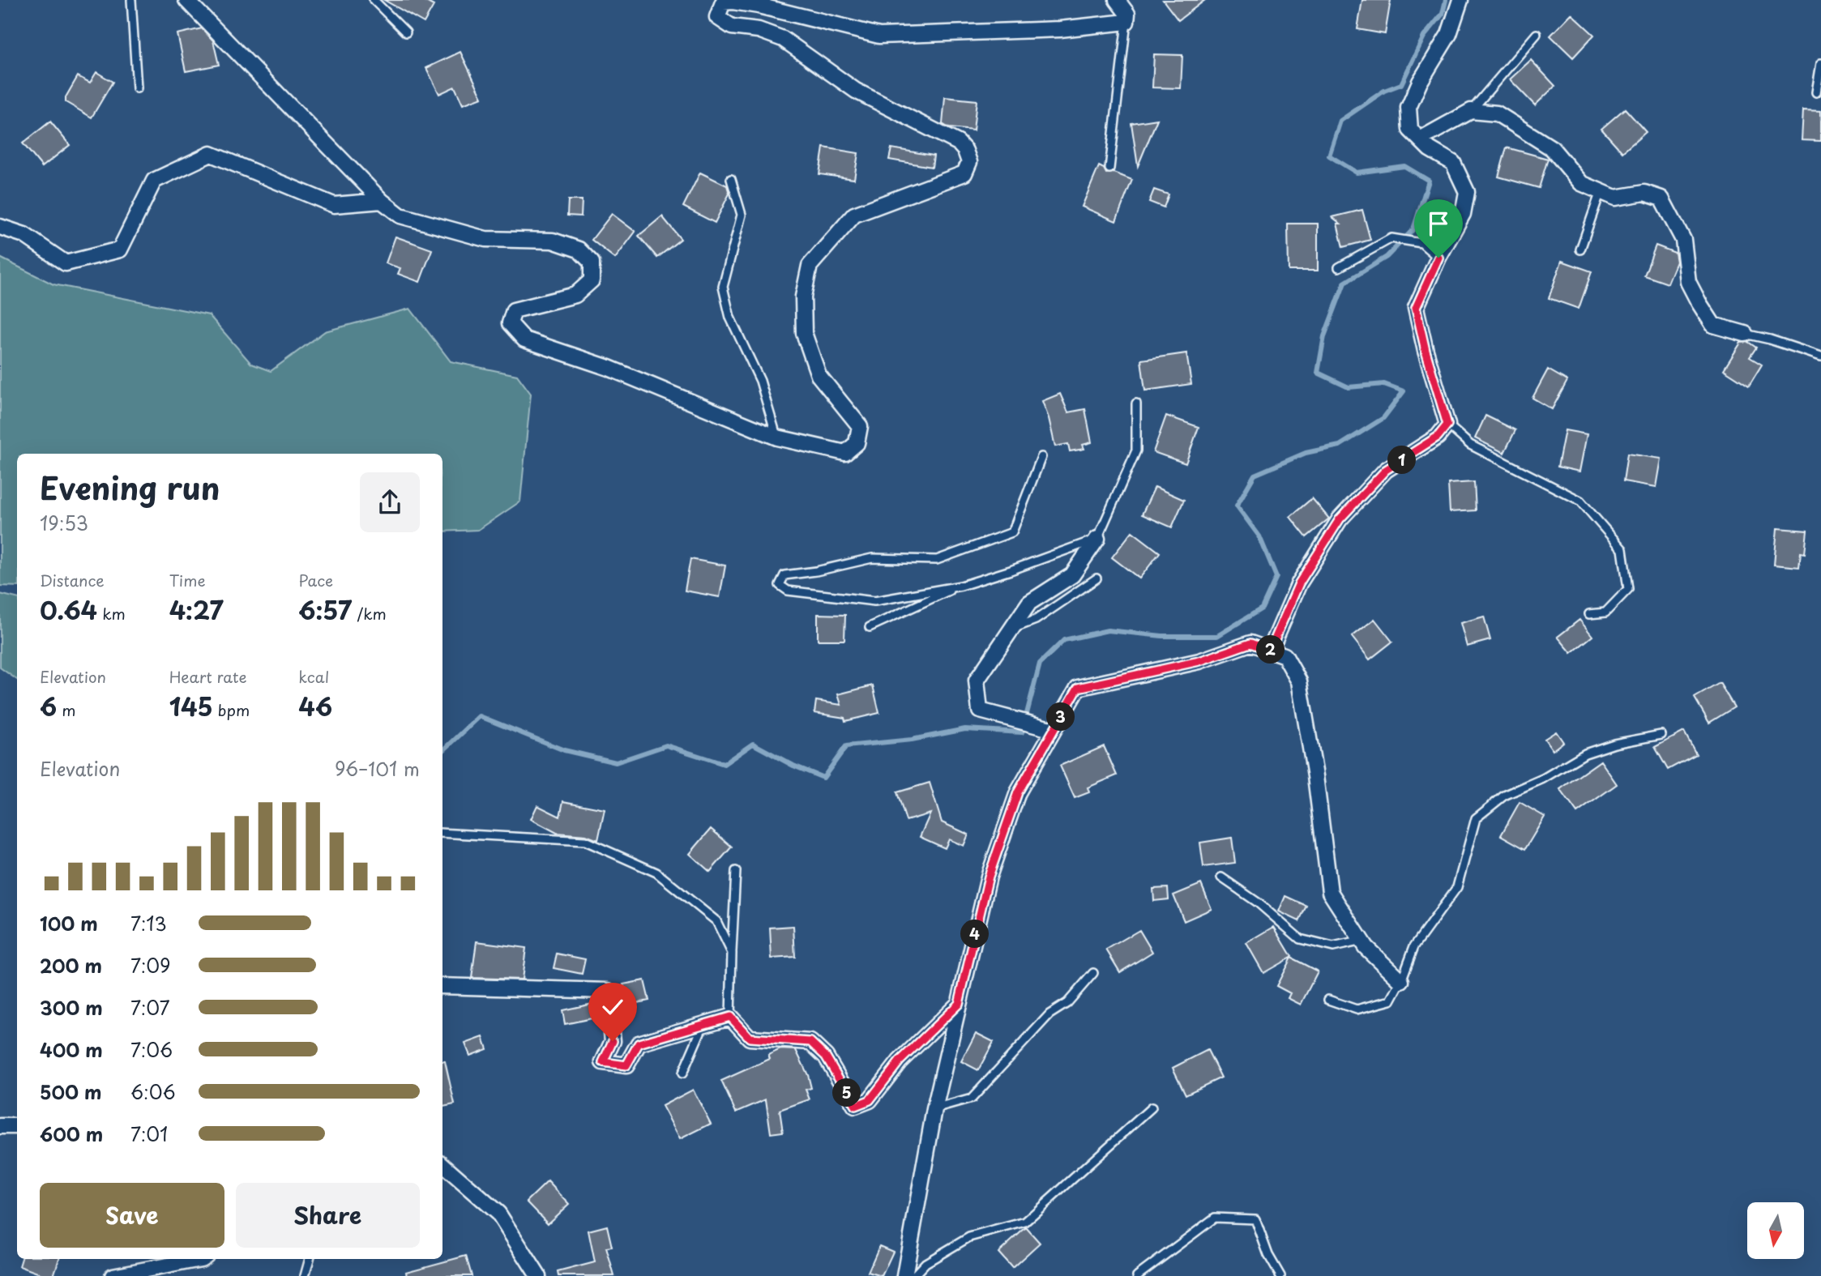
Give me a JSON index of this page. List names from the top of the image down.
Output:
{
  "north": "bottom",
  "page": {
    "pins": [
      "1",
      "2",
      "3",
      "4",
      "5"
    ],
    "heading": ["Evening run", "19:53"],
    "stats": [
      ["Distance", "0.64 km"],
      ["Time", "4:27"],
      ["Pace", "6:57 /km"],
      ["Elevation", "6 m"],
      ["Heart rate", "145 bpm"],
      ["kcal", "46"]
    ],
    "chart": ["Elevation", "96–101 m"],
    "list": [
      {
        "name": "100 m",
        "note": "7:13"
      },
      {
        "name": "200 m",
        "note": "7:09"
      },
      {
        "name": "300 m",
        "note": "7:07"
      },
      {
        "name": "400 m",
        "note": "7:06"
      },
      {
        "name": "500 m",
        "note": "6:06"
      },
      {
        "name": "600 m",
        "note": "7:01"
      }
    ],
    "buttons": ["Save", "Share"]
  }
}
